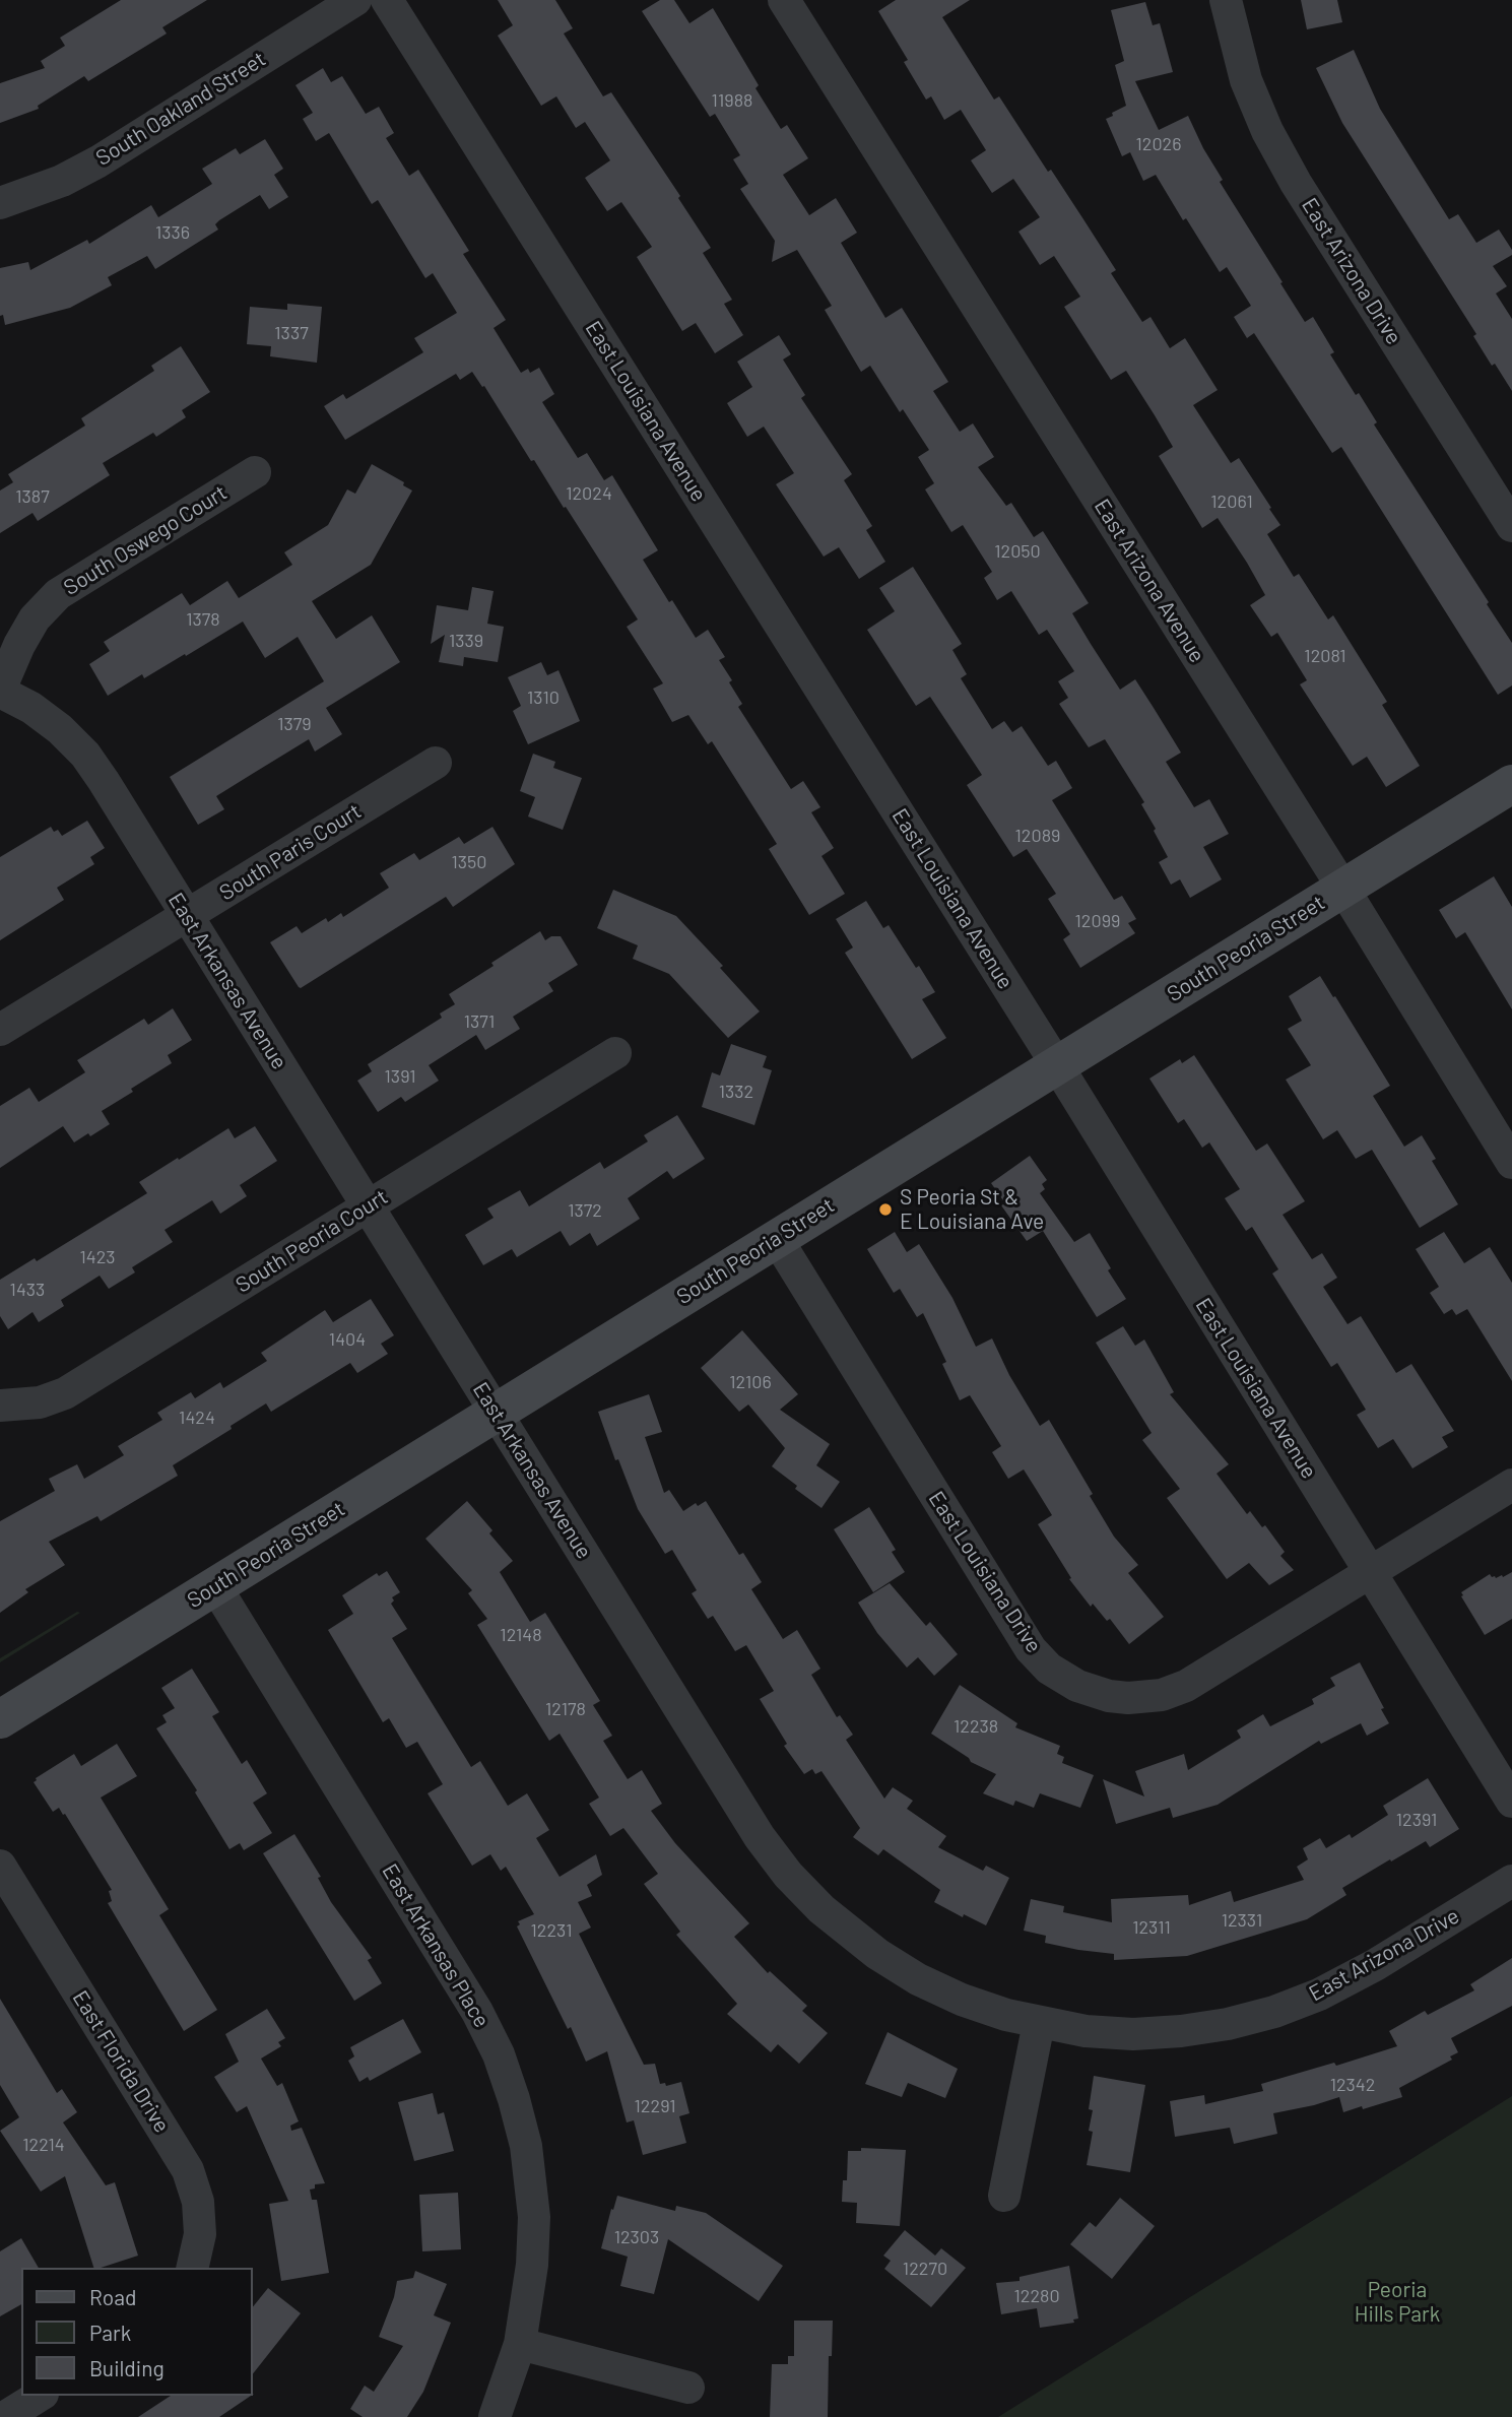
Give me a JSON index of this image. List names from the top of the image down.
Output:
{
  "streets": {
    "main road": ["South Peoria Street"],
    "street": [
      "South Oakland Street",
      "East Arizona Drive",
      "East Louisiana Avenue",
      "South Oswego Court",
      "East Arizona Avenue",
      "South Paris Court",
      "East Arkansas Avenue",
      "South Peoria Court",
      "East Louisiana Drive",
      "East Arkansas Place",
      "East Florida Drive"
    ]
  },
  "crossings": [
    ["East Arizona Drive", "East Arkansas Avenue"],
    ["East Louisiana Avenue", "South Peoria Street"],
    ["East Louisiana Avenue", "East Louisiana Drive"],
    ["South Oswego Court", "East Arkansas Avenue"],
    ["East Arizona Avenue", "South Peoria Street"],
    ["South Paris Court", "East Arkansas Avenue"],
    ["South Peoria Street", "East Arkansas Avenue"],
    ["South Peoria Street", "East Louisiana Drive"],
    ["South Peoria Street", "East Arkansas Place"],
    ["East Arkansas Avenue", "South Peoria Court"]
  ],
  "parks": ["Peoria Hills Park"],
  "places": ["S Peoria St & E Louisiana Ave"],
  "house_numbers": [
    "11988",
    "12026",
    "1336",
    "1337",
    "12024",
    "1387",
    "12061",
    "12050",
    "1378",
    "1339",
    "12081",
    "1310",
    "1379",
    "12089",
    "1350",
    "12099",
    "1371",
    "1391",
    "1332",
    "1372",
    "1423",
    "1433",
    "1404",
    "12106",
    "1424",
    "12148",
    "12178",
    "12238",
    "12391",
    "12331",
    "12311",
    "12231",
    "12342",
    "12291",
    "12214",
    "12303",
    "12270",
    "12280"
  ],
  "legend": ["Road", "Park", "Building"]
}
